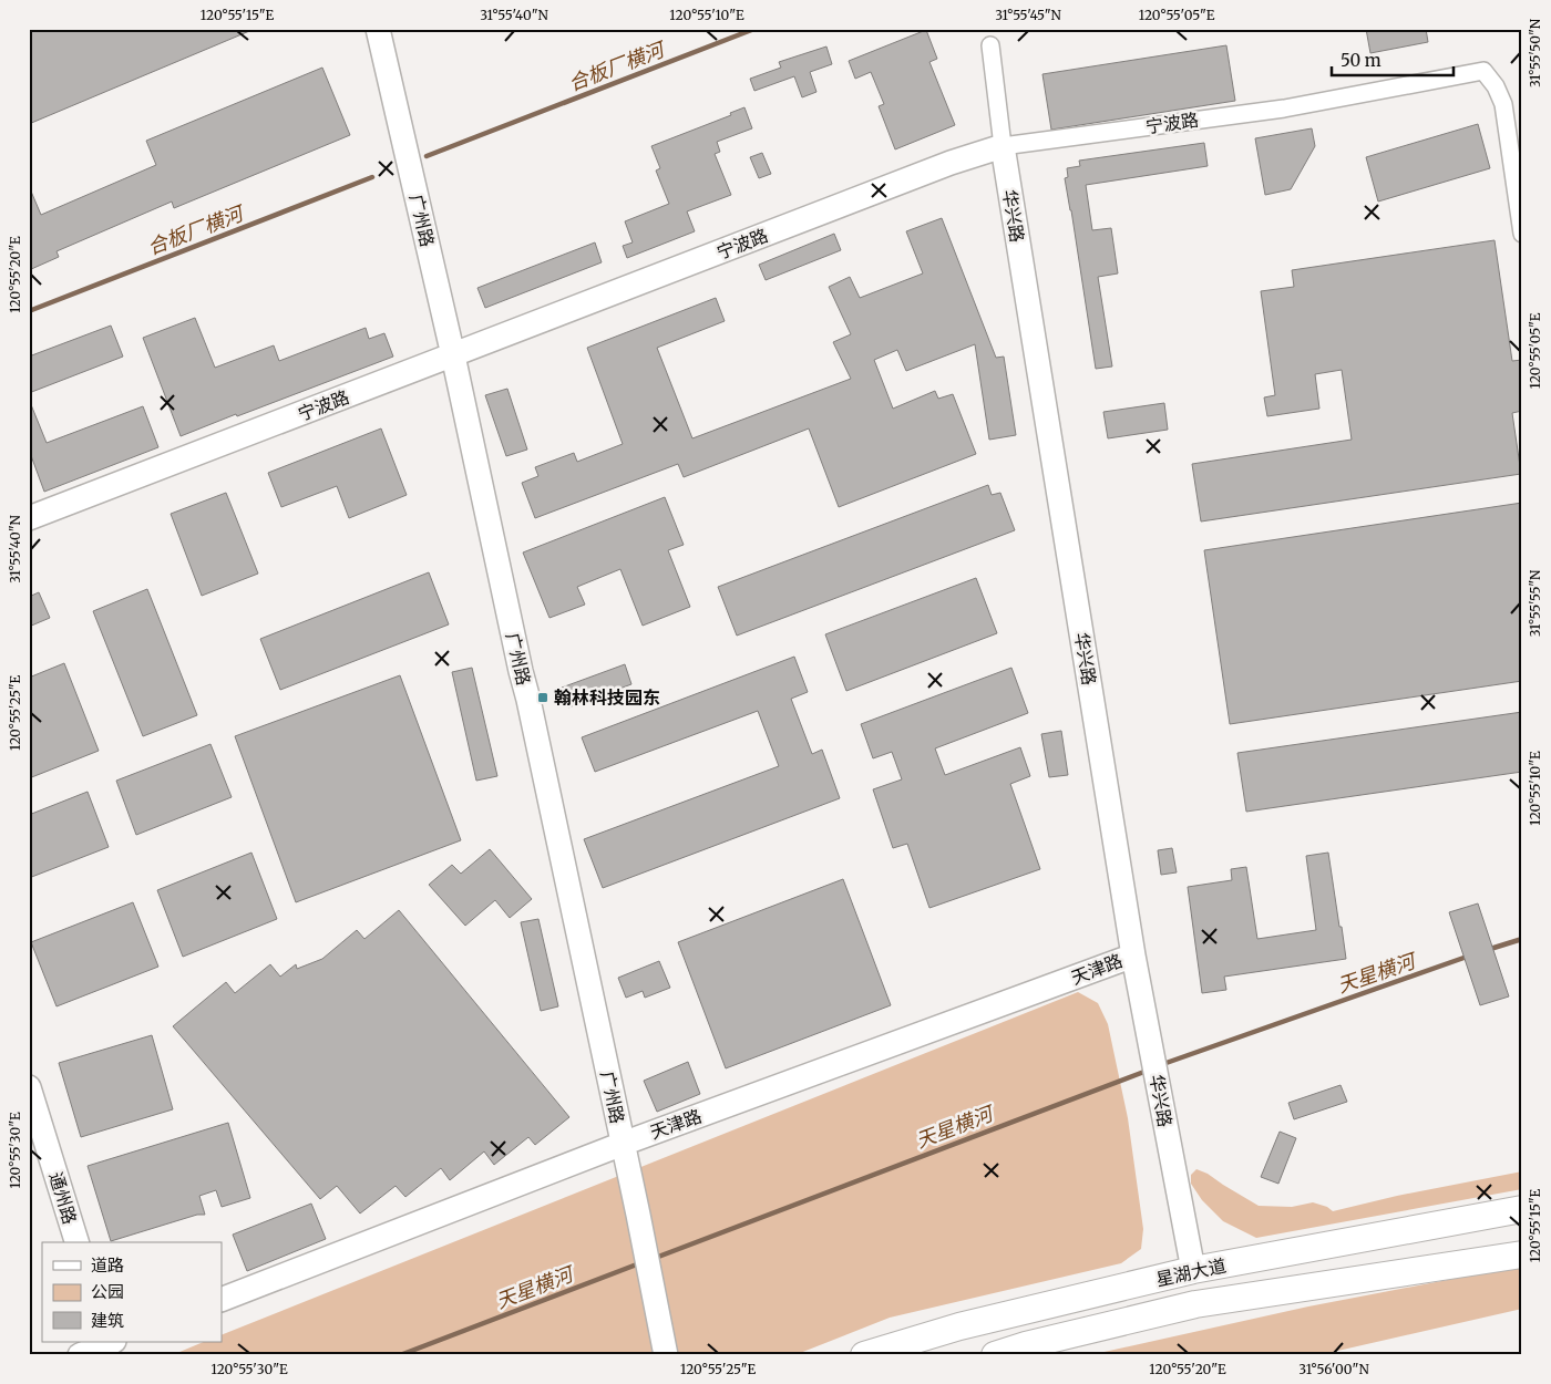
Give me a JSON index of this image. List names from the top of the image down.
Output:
{
  "streets": {
    "main road": ["星湖大道"],
    "street": [
      "宁波路",
      "华兴路",
      "广州路",
      "天津路",
      "通州路"
    ]
  },
  "crossings": [
    ["宁波路", "华兴路"],
    ["宁波路", "广州路"],
    ["华兴路", "天津路"],
    ["华兴路", "星湖大道"],
    ["广州路", "天津路"]
  ],
  "water": ["合板厂横河", "天星横河"],
  "places": {
    "transit": ["翰林科技园东"]
  },
  "legend": ["道路", "公园", "建筑"],
  "scale_bar": "50 m",
  "coordinates": [
    "120°55'15\"E",
    "31°55'40\"N",
    "120°55'10\"E",
    "31°55'45\"N",
    "120°55'05\"E",
    "31°55'50\"N",
    "120°55'20\"E",
    "31°55'55\"N",
    "120°55'25\"E",
    "120°55'30\"E",
    "31°56'00\"N"
  ]
}
